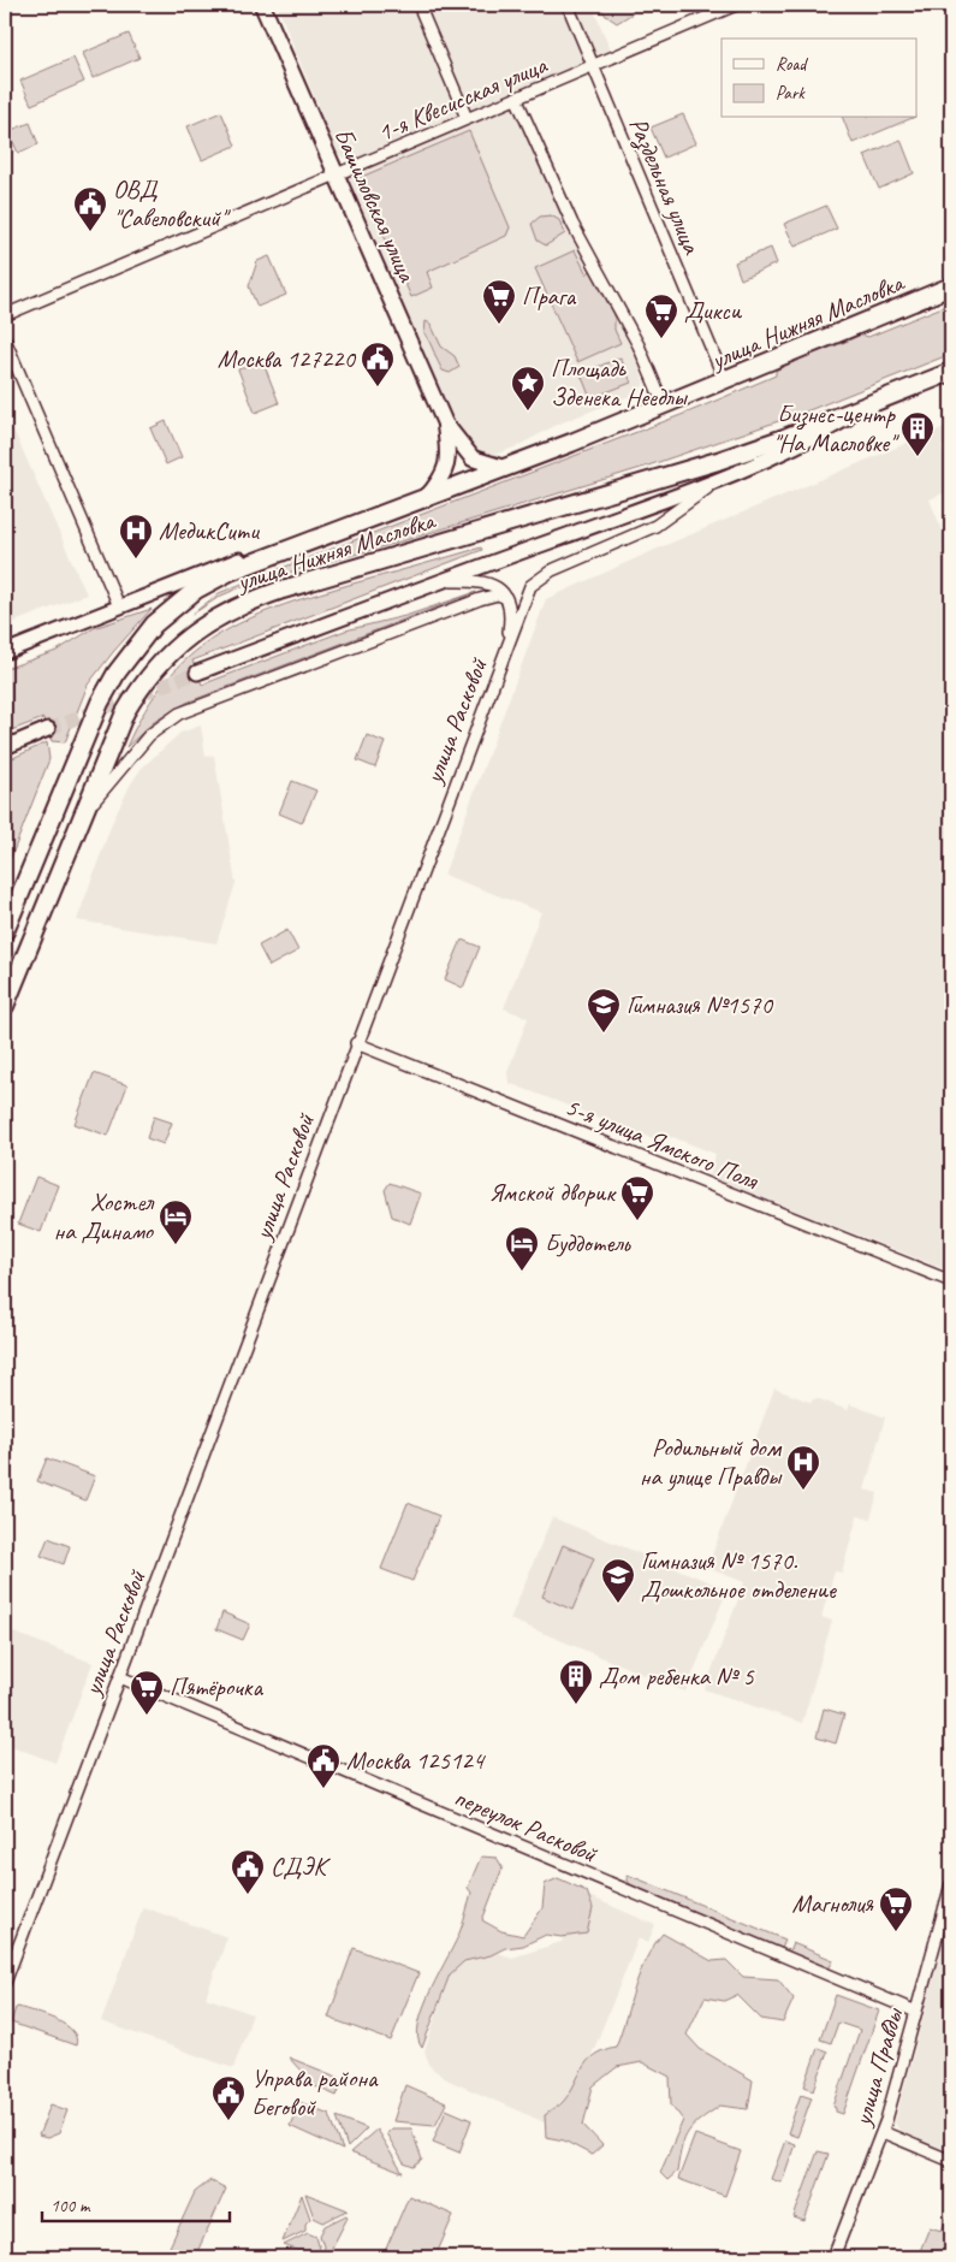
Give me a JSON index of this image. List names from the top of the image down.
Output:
{
  "streets": {
    "main road": ["Башиловская улица", "улица Нижняя Масловка"],
    "street": [
      "1-я Квесисская улица",
      "Раздельная улица",
      "улица Расковой",
      "5-я улица Ямского Поля",
      "переулок Расковой",
      "улица Правды"
    ]
  },
  "crossings": [
    ["1-я Квесисская улица", "Раздельная улица"],
    ["1-я Квесисская улица", "Башиловская улица"],
    ["Раздельная улица", "улица Нижняя Масловка"],
    ["Башиловская улица", "улица Нижняя Масловка"],
    ["улица Нижняя Масловка", "улица Расковой"],
    ["улица Расковой", "5-я улица Ямского Поля"],
    ["улица Расковой", "переулок Расковой"],
    ["переулок Расковой", "улица Правды"]
  ],
  "places": {
    "public building": [
      "ОВД \"Савеловский\"",
      "Москва 127220",
      "Москва 125124",
      "СДЭК",
      "Управа района Беговой"
    ],
    "supermarket": [
      "Прага",
      "Дикси",
      "Ямской дворик",
      "Пятёрочка",
      "Магнолия"
    ],
    "place": ["Площадь Зденека Неедлы"],
    "building": ["Бизнес-центр \"На Масловке\"", "Дом ребенка № 5"],
    "hospital": ["МедикСити", "Родильный дом на улице Правды"],
    "school or university": ["Гимназия №1570", "Гимназия № 1570. Дошкольное отделение"],
    "hotel": ["Хостел на Динамо", "Буддотель"]
  },
  "legend": ["Road", "Park"],
  "scale_bar": "100 m"
}
